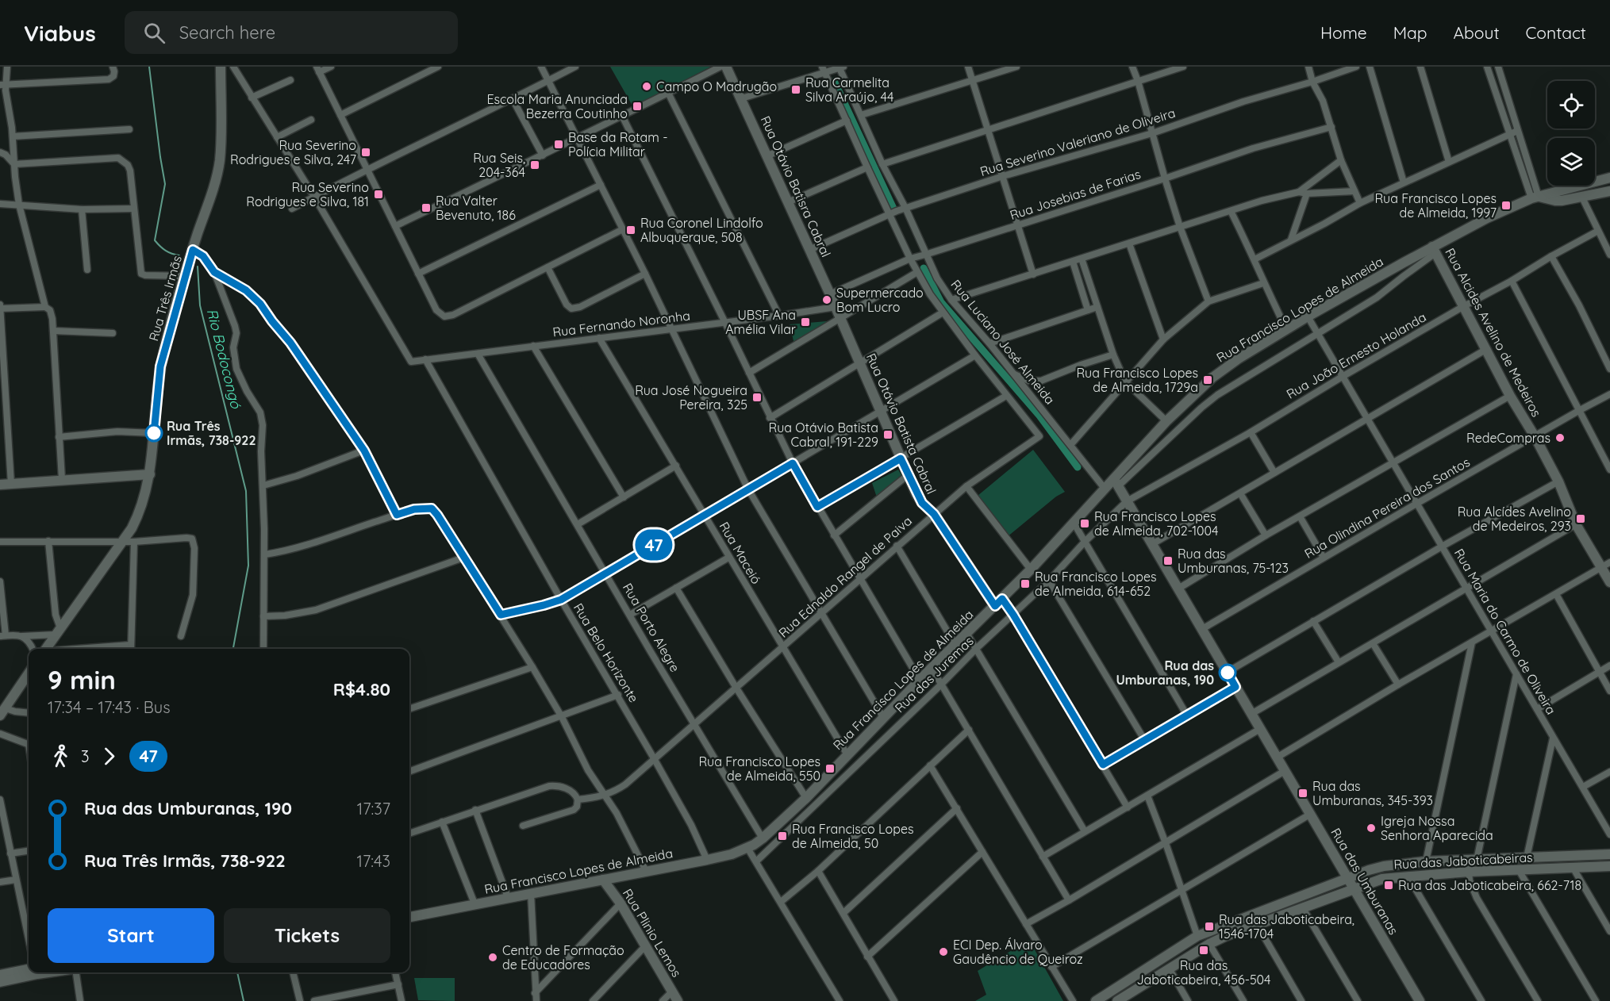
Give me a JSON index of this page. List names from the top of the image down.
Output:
{
  "streets": {
    "street": [
      "Rua Severino Valeriano de Oliveira",
      "Rua Otávio Batisra Cabral",
      "Rua Josebias de Farias",
      "Rua Três Irmãs",
      "Rua Francisco Lopes de Almeida",
      "Rua Fernando Noronha",
      "Rua Alcides Avelino de Medeiros",
      "Rua Luciano José Almeida",
      "Rua João Ernesto Holanda",
      "Rua Otávio Batista Cabral",
      "Rua Olindina Pereira dos Santos",
      "Rua Maceió",
      "Rua Ednaldo Rangel de Paiva",
      "Rua Porto Alegre",
      "Rua Maria do Carmo de Oliveira",
      "Rua Belo Horizonte",
      "Rua das Juremas",
      "Rua das Jaboticabeiras",
      "Rua das Umburanas",
      "Rua Plinio Lemos"
    ]
  },
  "crossings": [
    ["Rua Severino Valeriano de Oliveira", "Rua Otávio Batisra Cabral"],
    ["Rua Severino Valeriano de Oliveira", "Rua Luciano José Almeida"],
    ["Rua Otávio Batisra Cabral", "Rua Josebias de Farias"],
    ["Rua Otávio Batisra Cabral", "Rua Fernando Noronha"],
    ["Rua Otávio Batisra Cabral", "Rua Otávio Batista Cabral"],
    ["Rua Josebias de Farias", "Rua Luciano José Almeida"],
    ["Rua Francisco Lopes de Almeida", "Rua Alcides Avelino de Medeiros"],
    ["Rua Francisco Lopes de Almeida", "Rua Luciano José Almeida"],
    ["Rua Francisco Lopes de Almeida", "Rua Otávio Batista Cabral"],
    ["Rua Francisco Lopes de Almeida", "Rua Maceió"],
    ["Rua Francisco Lopes de Almeida", "Rua Porto Alegre"],
    ["Rua Francisco Lopes de Almeida", "Rua Maria do Carmo de Oliveira"],
    ["Rua Francisco Lopes de Almeida", "Rua Belo Horizonte"],
    ["Rua Francisco Lopes de Almeida", "Rua das Umburanas"],
    ["Rua Francisco Lopes de Almeida", "Rua Plinio Lemos"],
    ["Rua Fernando Noronha", "Rua Maceió"],
    ["Rua Fernando Noronha", "Rua Porto Alegre"],
    ["Rua Fernando Noronha", "Rua Belo Horizonte"],
    ["Rua Alcides Avelino de Medeiros", "Rua João Ernesto Holanda"],
    ["Rua Alcides Avelino de Medeiros", "Rua Olindina Pereira dos Santos"],
    ["Rua Luciano José Almeida", "Rua Ednaldo Rangel de Paiva"],
    ["Rua João Ernesto Holanda", "Rua Maria do Carmo de Oliveira"],
    ["Rua João Ernesto Holanda", "Rua das Juremas"],
    ["Rua João Ernesto Holanda", "Rua das Umburanas"],
    ["Rua Otávio Batista Cabral", "Rua Ednaldo Rangel de Paiva"],
    ["Rua Olindina Pereira dos Santos", "Rua Maria do Carmo de Oliveira"],
    ["Rua Olindina Pereira dos Santos", "Rua das Umburanas"],
    ["Rua Maceió", "Rua Ednaldo Rangel de Paiva"],
    ["Rua Ednaldo Rangel de Paiva", "Rua Porto Alegre"],
    ["Rua Ednaldo Rangel de Paiva", "Rua Belo Horizonte"],
    ["Rua das Juremas", "Rua das Umburanas"],
    ["Rua das Jaboticabeiras", "Rua das Umburanas"]
  ],
  "water": ["Rio Bodocongó"],
  "places": {
    "other": [
      "Campo O Madrugão",
      "Supermercado Bom Lucro",
      "Rua Três Irmãs, 738-922",
      "RedeCompras",
      "Rua das Umburanas, 190",
      "Igreja Nossa Senhora Aparecida",
      "ECI Dep. Álvaro Gaudêncio de Queiroz",
      "Centro de Formação de Educadores"
    ],
    "transit": [
      "Rua Carmelita Silva Araújo, 44",
      "Escola Maria Anunciada Bezerra Coutinho",
      "Base da Rotam - Polícia Militar",
      "Rua Severino Rodrigues e Silva, 247",
      "Rua Seis, 204-364",
      "Rua Severino Rodrigues e Silva, 181",
      "Rua Francisco Lopes de Almeida, 1997",
      "Rua Valter Bevenuto, 186",
      "Rua Coronel Lindolfo Albuquerque, 508",
      "UBSF Ana Amélia Vilar",
      "Rua Francisco Lopes de Almeida, 1729a",
      "Rua José Nogueira Pereira, 325",
      "Rua Otávio Batista Cabral, 191-229",
      "Rua Alcídes Avelino de Medeiros, 293",
      "Rua Francisco Lopes de Almeida, 702-1004",
      "Rua das Umburanas, 75-123",
      "Rua Francisco Lopes de Almeida, 614-652",
      "Rua Francisco Lopes de Almeida, 550",
      "Rua das Umburanas, 345-393",
      "Rua Francisco Lopes de Almeida, 50",
      "Rua das Jaboticabeira, 662-718",
      "Rua das Jaboticabeira, 1546-1704",
      "Rua das Jaboticabeira, 456-504"
    ]
  },
  "lines": ["bus line 47"],
  "page": {
    "header": "Viabus",
    "search": "Search here",
    "nav": [
      "Home",
      "Map",
      "About",
      "Contact"
    ],
    "on_map": "47",
    "heading": ["9 min", "17:34 – 17:43 · Bus", "R$4.80"],
    "legs": ["3", "47"],
    "list": [
      {
        "name": "Rua das Umburanas, 190",
        "value": "17:37"
      },
      {
        "name": "Rua Três Irmãs, 738-922",
        "value": "17:43"
      }
    ],
    "buttons": ["Start", "Tickets"]
  }
}
